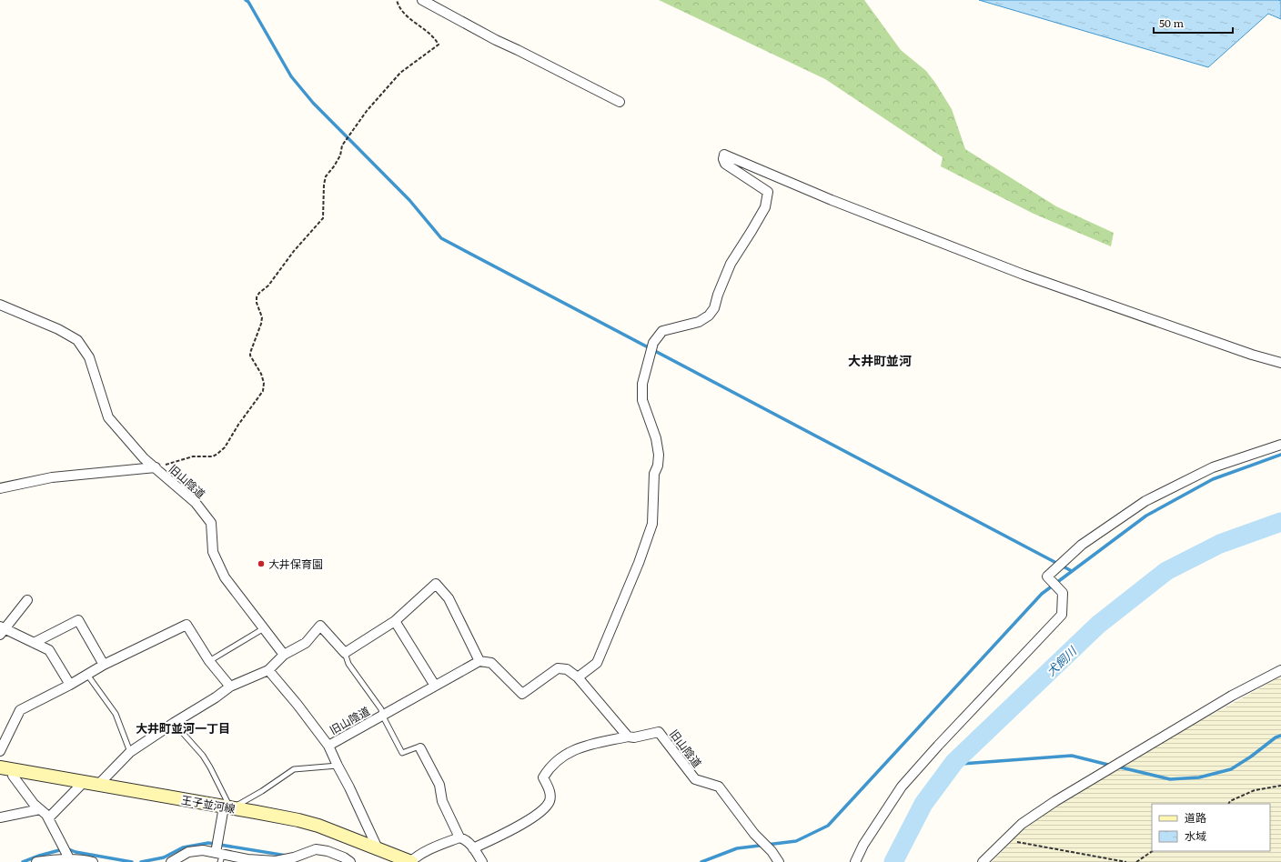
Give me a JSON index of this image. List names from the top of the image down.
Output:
{
  "streets": {
    "main road": ["王子並河線"],
    "street": ["旧山陰道"]
  },
  "districts": ["大井町並河", "大井町並河一丁目"],
  "water": ["犬飼川"],
  "places": ["大井保育園"],
  "legend": ["道路", "水域"],
  "scale_bar": "50 m"
}
